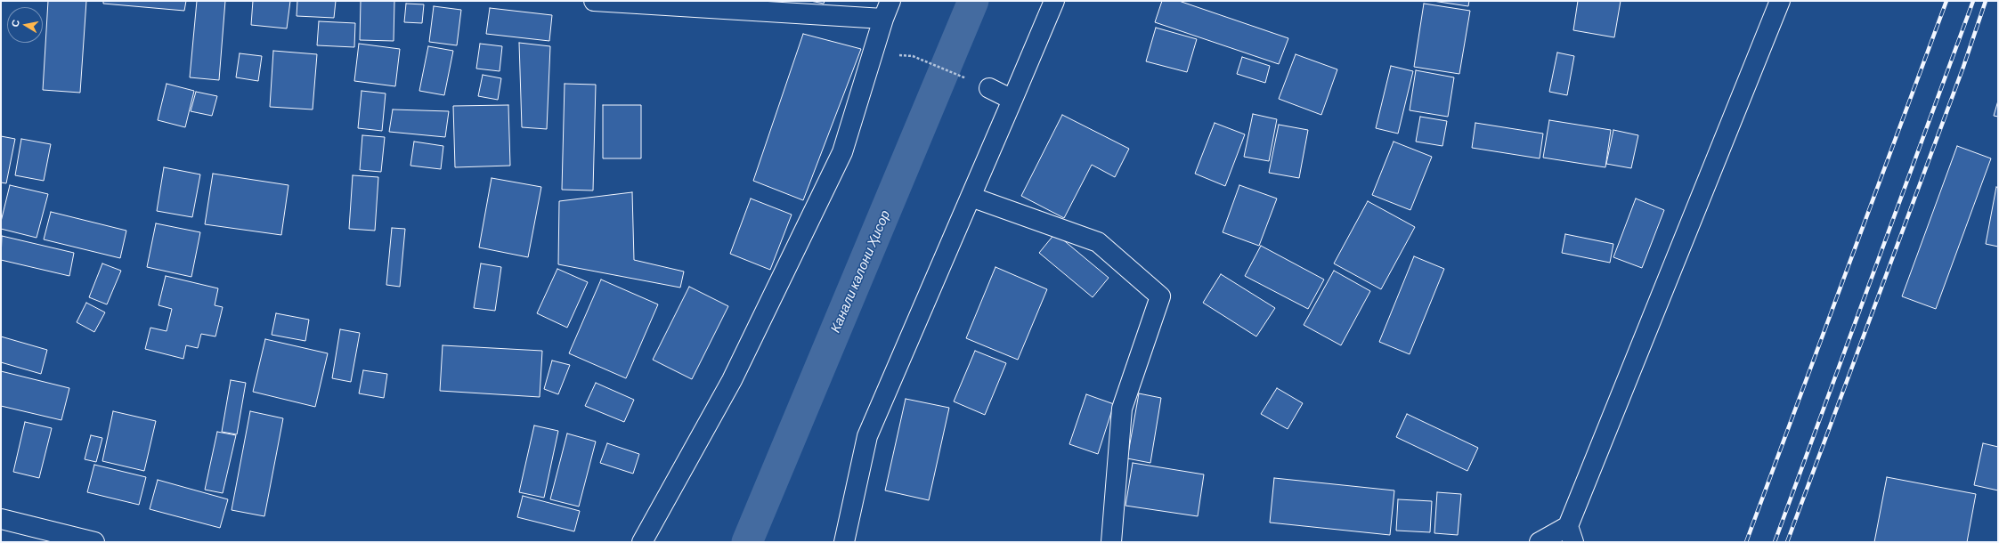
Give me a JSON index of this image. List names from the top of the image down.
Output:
{
  "water": ["Канали калони Ҳисор"],
  "north": "left"
}
